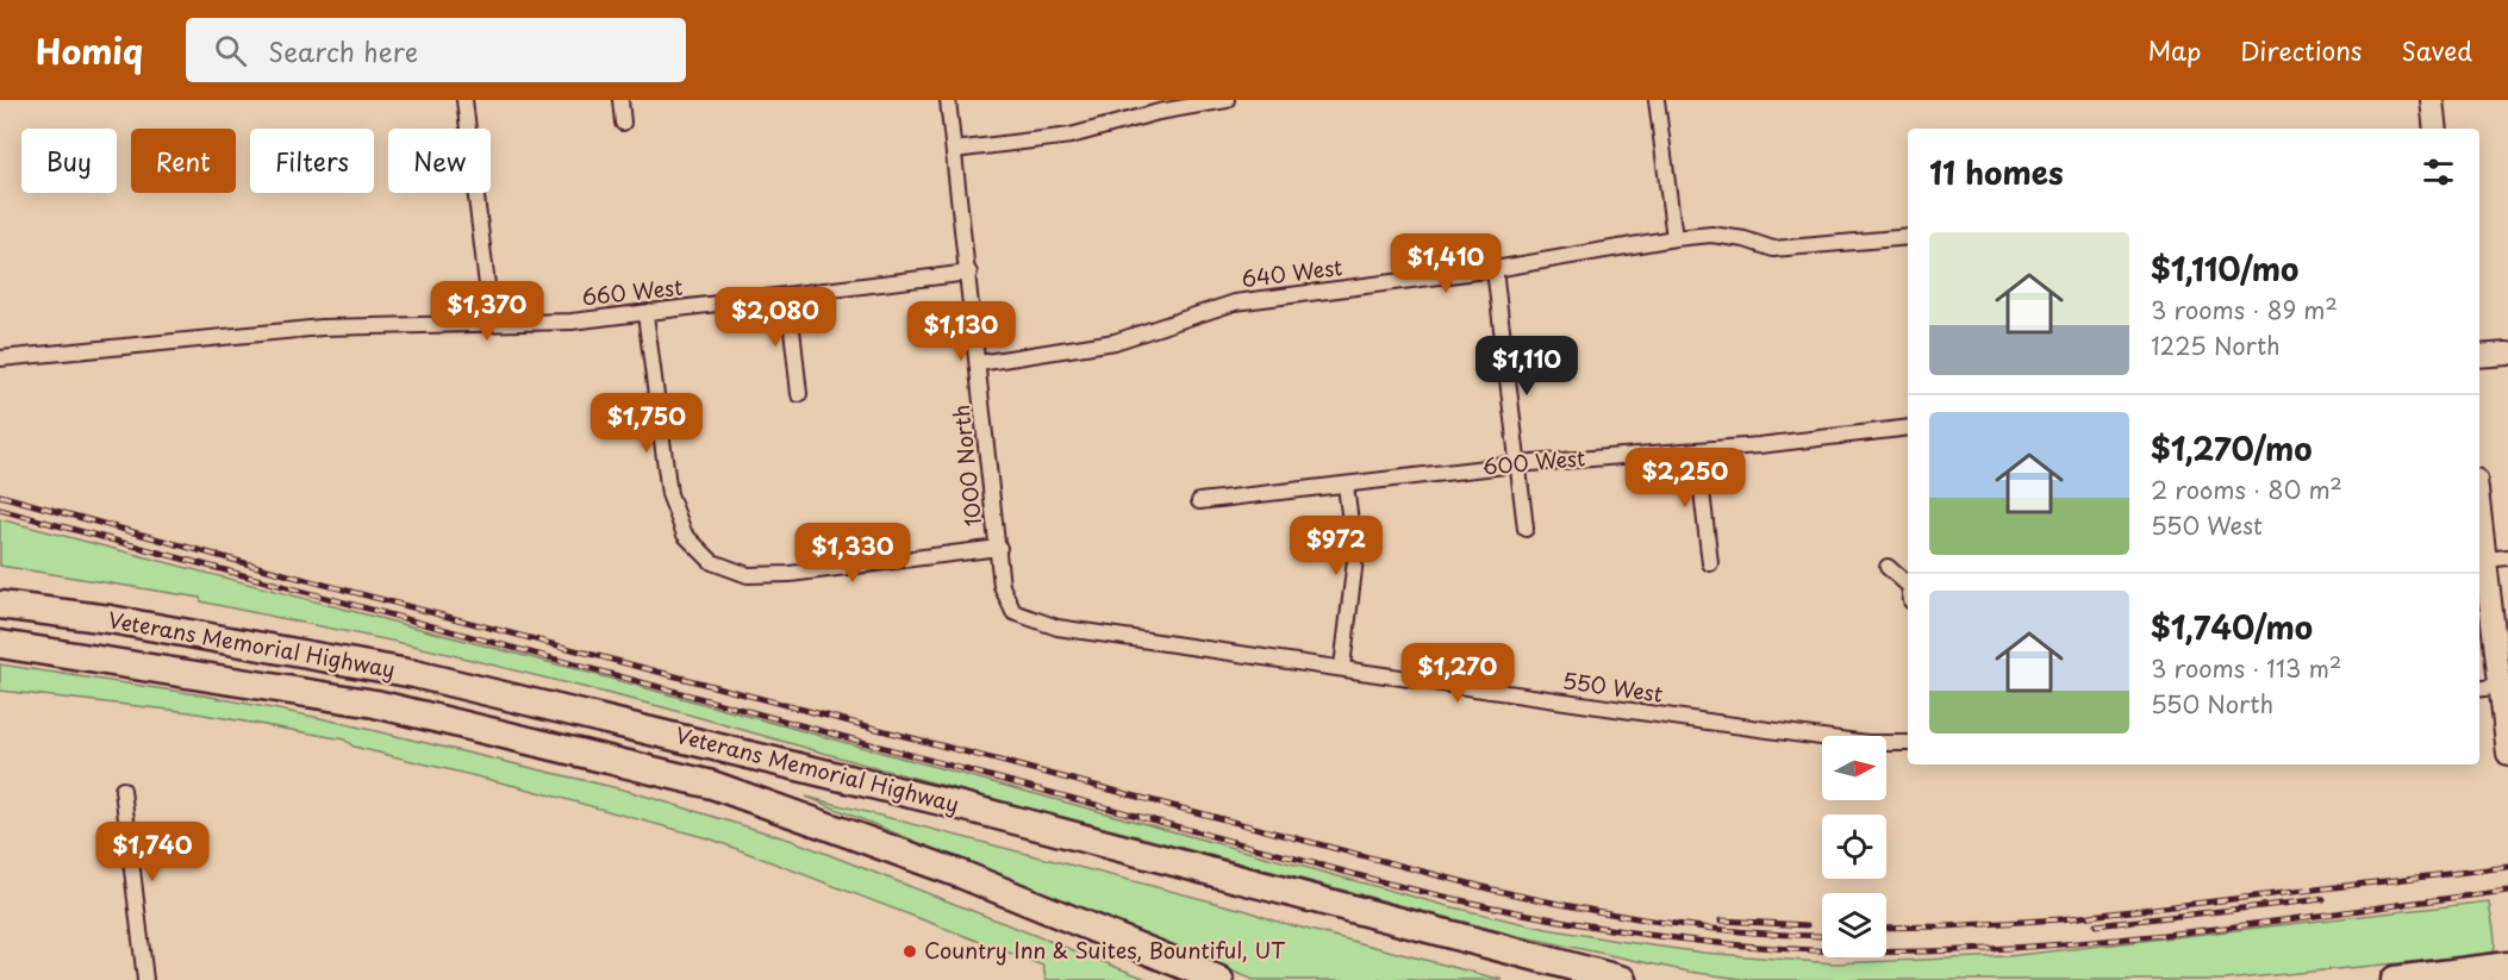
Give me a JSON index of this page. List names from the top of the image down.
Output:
{
  "streets": {
    "highway": ["Veterans Memorial Highway"],
    "street": [
      "640 West",
      "660 West",
      "600 West",
      "1000 North",
      "550 West"
    ]
  },
  "crossings": [
    ["640 West", "1000 North"],
    ["660 West", "1000 North"],
    ["1000 North", "550 West"]
  ],
  "places": ["Country Inn & Suites, Bountiful, UT"],
  "north": "right",
  "page": {
    "header": "Homiq",
    "search": "Search here",
    "nav": ["Map", "Directions", "Saved"],
    "chip": [
      "Buy",
      "Rent",
      "Filters",
      "New"
    ],
    "heading": "11 homes",
    "list": [
      {
        "name": "$1,110/mo",
        "note": "3 rooms · 89 m² · 1225 North"
      },
      {
        "name": "$1,270/mo",
        "note": "2 rooms · 80 m² · 550 West"
      },
      {
        "name": "$1,740/mo",
        "note": "3 rooms · 113 m² · 550 North"
      }
    ],
    "price": [
      "$1,410",
      "$1,370",
      "$2,080",
      "$1,130",
      "$1,110",
      "$1,750",
      "$2,250",
      "$972",
      "$1,330",
      "$1,270",
      "$1,740"
    ]
  }
}
